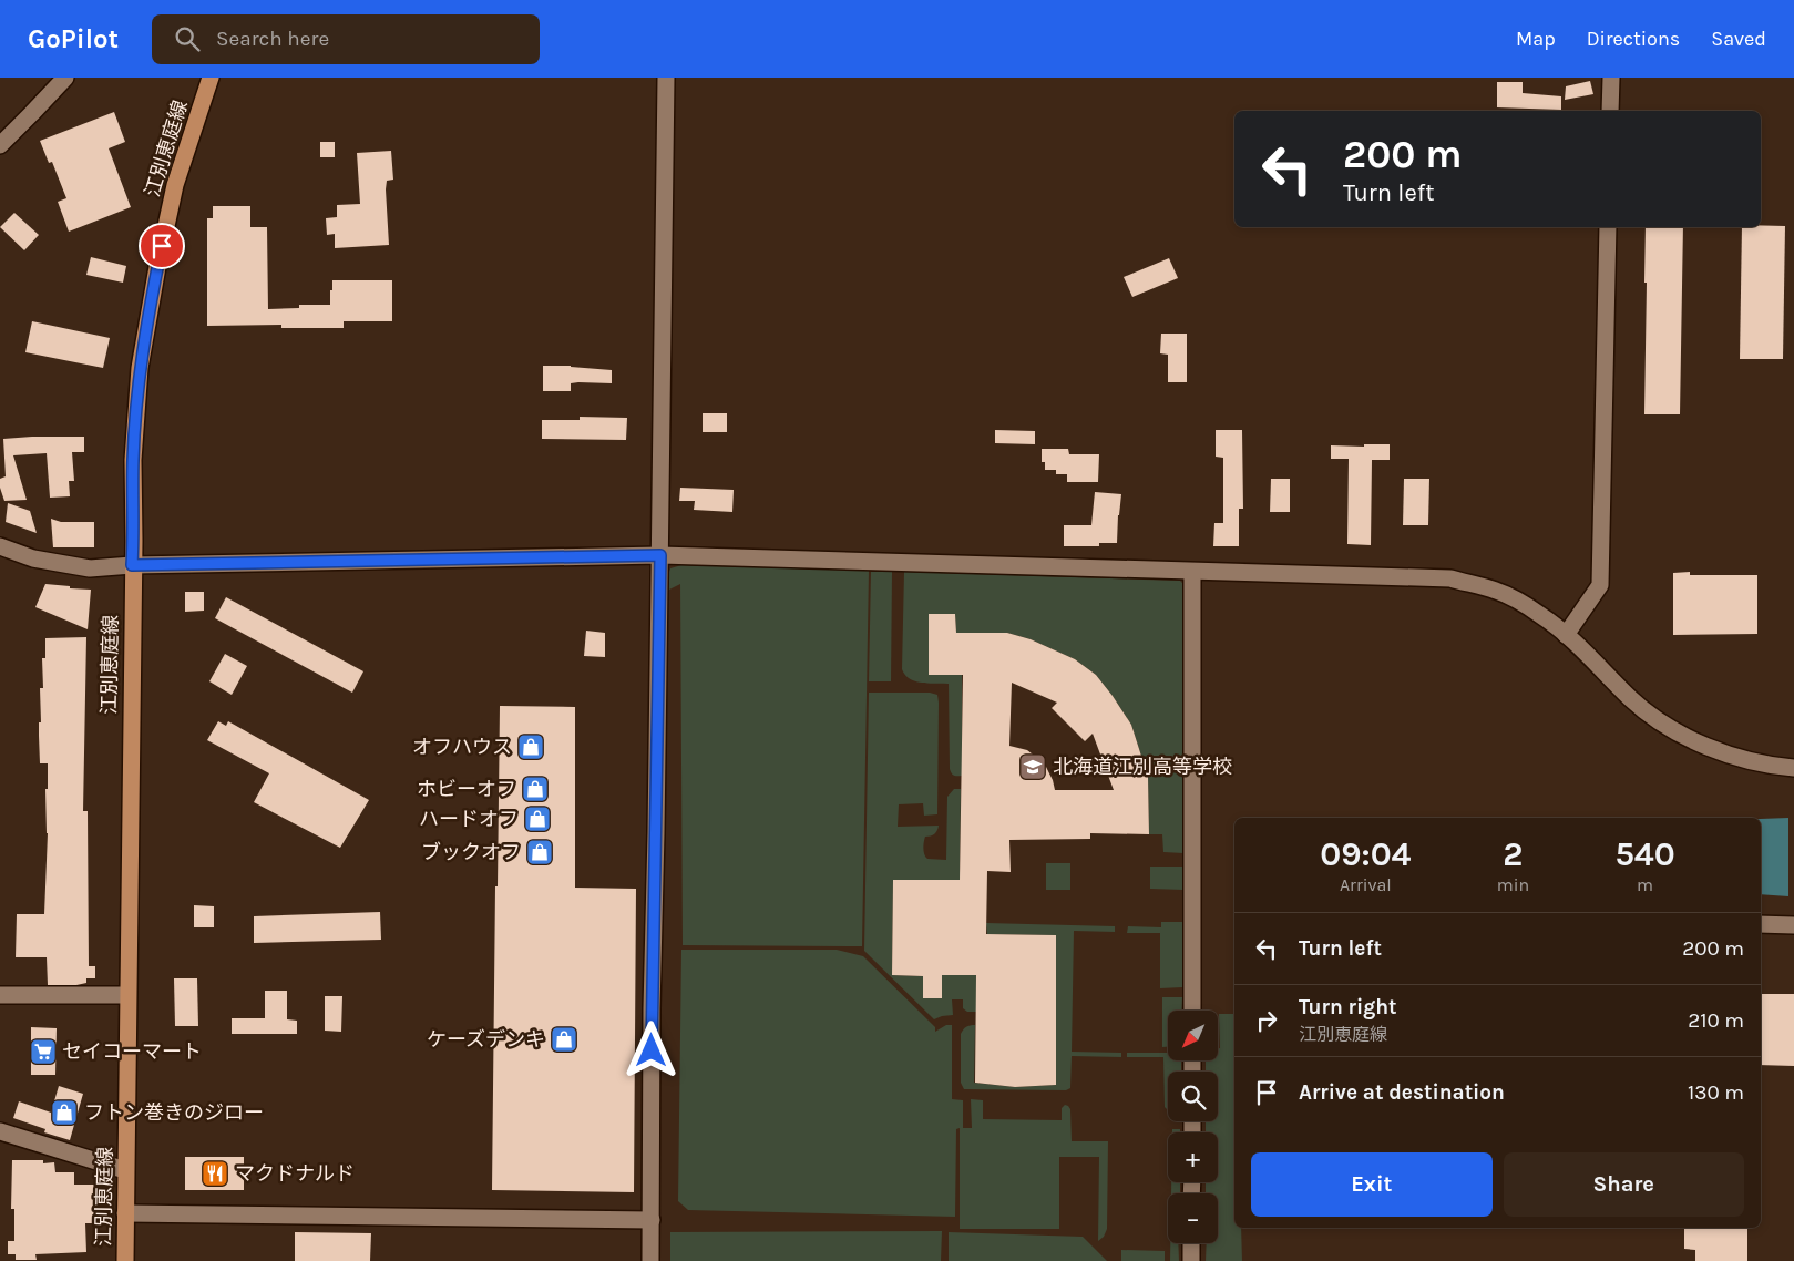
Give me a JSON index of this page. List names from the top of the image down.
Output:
{
  "streets": {
    "main road": ["江別恵庭線"]
  },
  "places": {
    "shop": [
      "オフハウス",
      "ホビーオフ",
      "ハードオフ",
      "ブックオフ",
      "ケーズデンキ",
      "フトン巻きのジロー"
    ],
    "school or university": ["北海道江別高等学校"],
    "supermarket": ["セイコーマート"],
    "restaurant": ["マクドナルド"]
  },
  "north": "bottom left",
  "page": {
    "header": "GoPilot",
    "search": "Search here",
    "nav": ["Map", "Directions", "Saved"],
    "turn": ["200 m", "Turn left"],
    "eta": [
      "09:04",
      "Arrival",
      "2",
      "min",
      "540",
      "m"
    ],
    "list": [
      {
        "name": "Turn left",
        "value": "200 m"
      },
      {
        "name": "Turn right",
        "note": "江別恵庭線",
        "value": "210 m"
      },
      {
        "name": "Arrive at destination",
        "value": "130 m"
      }
    ],
    "map_buttons": ["+", "−"],
    "buttons": ["Exit", "Share"]
  }
}
